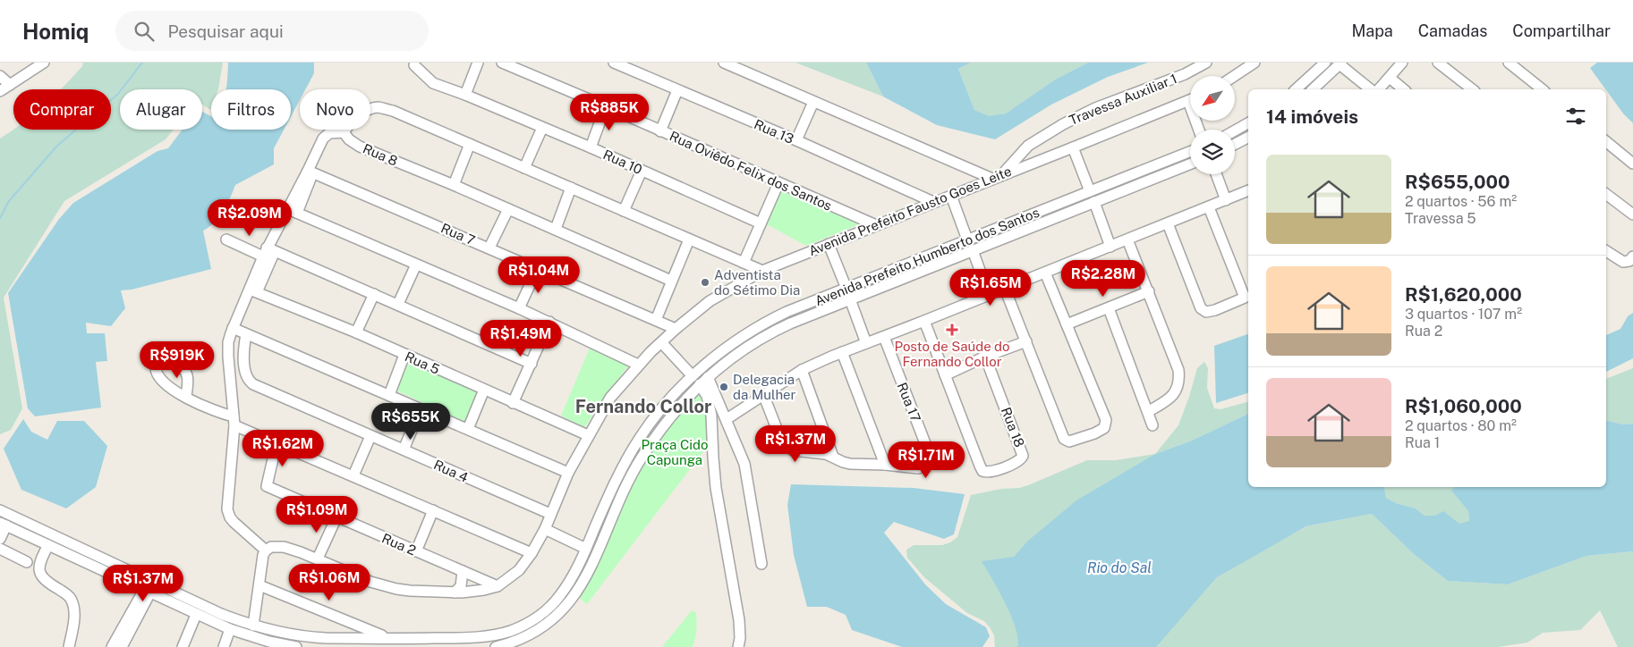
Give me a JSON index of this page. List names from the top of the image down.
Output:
{
  "streets": {
    "street": [
      "Travessa Auxiliar 1",
      "Rua 13",
      "Rua 8",
      "Rua 10",
      "Rua Oviêdo Felix dos Santos",
      "Avenida Prefeito Fausto Goes Leite",
      "Rua 7",
      "Avenida Prefeito Humberto dos Santos",
      "Rua 5",
      "Rua 17",
      "Rua 18",
      "Rua 4",
      "Rua 2"
    ]
  },
  "crossings": [
    ["Travessa Auxiliar 1", "Avenida Prefeito Fausto Goes Leite"],
    ["Rua 13", "Avenida Prefeito Fausto Goes Leite"],
    ["Rua Oviêdo Felix dos Santos", "Avenida Prefeito Fausto Goes Leite"],
    ["Avenida Prefeito Fausto Goes Leite", "Rua 7"],
    ["Avenida Prefeito Fausto Goes Leite", "Rua 5"],
    ["Avenida Prefeito Fausto Goes Leite", "Rua 4"],
    ["Avenida Prefeito Fausto Goes Leite", "Rua 2"]
  ],
  "districts": ["Fernando Collor"],
  "water": ["Rio do Sal"],
  "parks": ["Praça Cido Capunga"],
  "places": {
    "other": ["Adventista do Sétimo Dia", "Delegacia da Mulher"],
    "health": ["Posto de Saúde do Fernando Collor"]
  },
  "north": "bottom left",
  "page": {
    "header": "Homiq",
    "search": "Pesquisar aqui",
    "nav": ["Mapa", "Camadas", "Compartilhar"],
    "chip": [
      "Comprar",
      "Alugar",
      "Filtros",
      "Novo"
    ],
    "heading": "14 imóveis",
    "price": [
      "R$885K",
      "R$2.09M",
      "R$1.04M",
      "R$2.28M",
      "R$1.65M",
      "R$1.49M",
      "R$919K",
      "R$655K",
      "R$1.37M",
      "R$1.62M",
      "R$1.71M",
      "R$1.09M",
      "R$1.06M",
      "R$1.37M"
    ],
    "list": [
      {
        "name": "R$655,000",
        "note": "2 quartos · 56 m² · Travessa 5"
      },
      {
        "name": "R$1,620,000",
        "note": "3 quartos · 107 m² · Rua 2"
      },
      {
        "name": "R$1,060,000",
        "note": "2 quartos · 80 m² · Rua 1"
      }
    ]
  }
}
